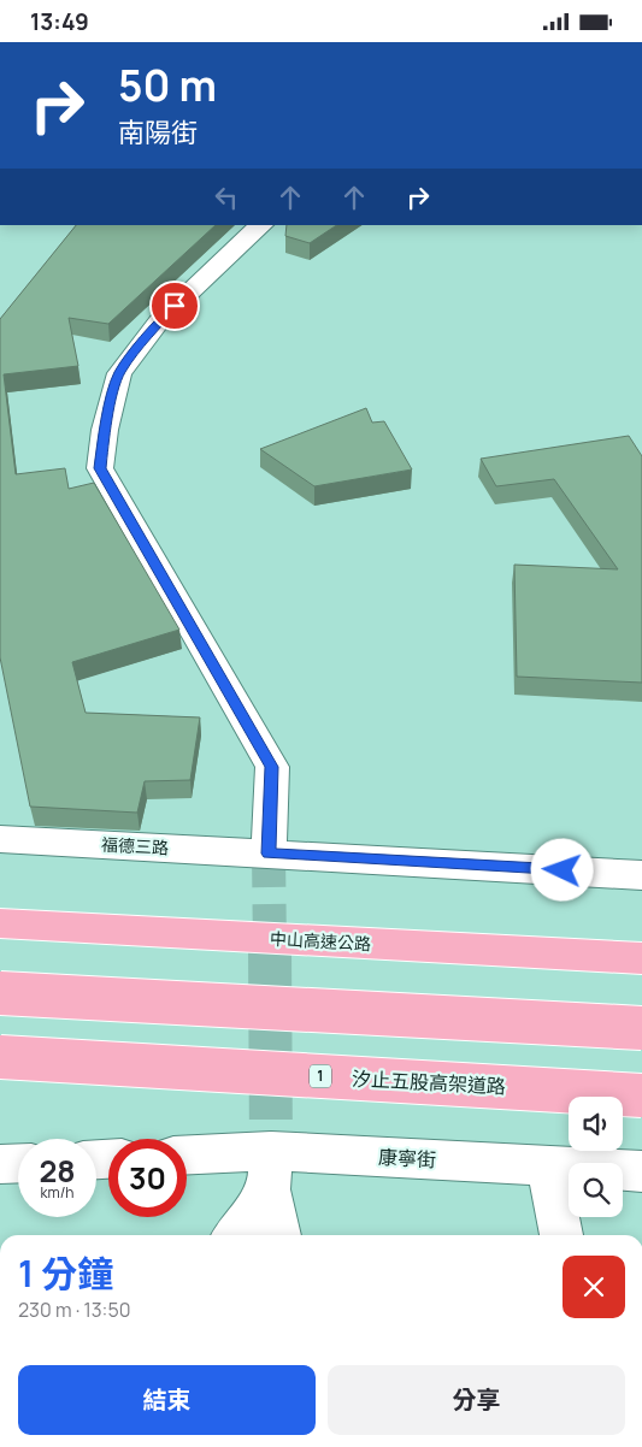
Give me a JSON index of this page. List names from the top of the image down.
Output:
{
  "streets": {
    "highway": ["中山高速公路", "1", "汐止五股高架道路"],
    "street": ["福德三路", "康寧街"]
  },
  "page": {
    "status": "13:49",
    "turn": ["50 m", "南陽街"],
    "speed": "28 km/h",
    "limit": "30",
    "heading": ["1 分鐘", "230 m · 13:50"],
    "buttons": ["結束", "分享"]
  }
}
